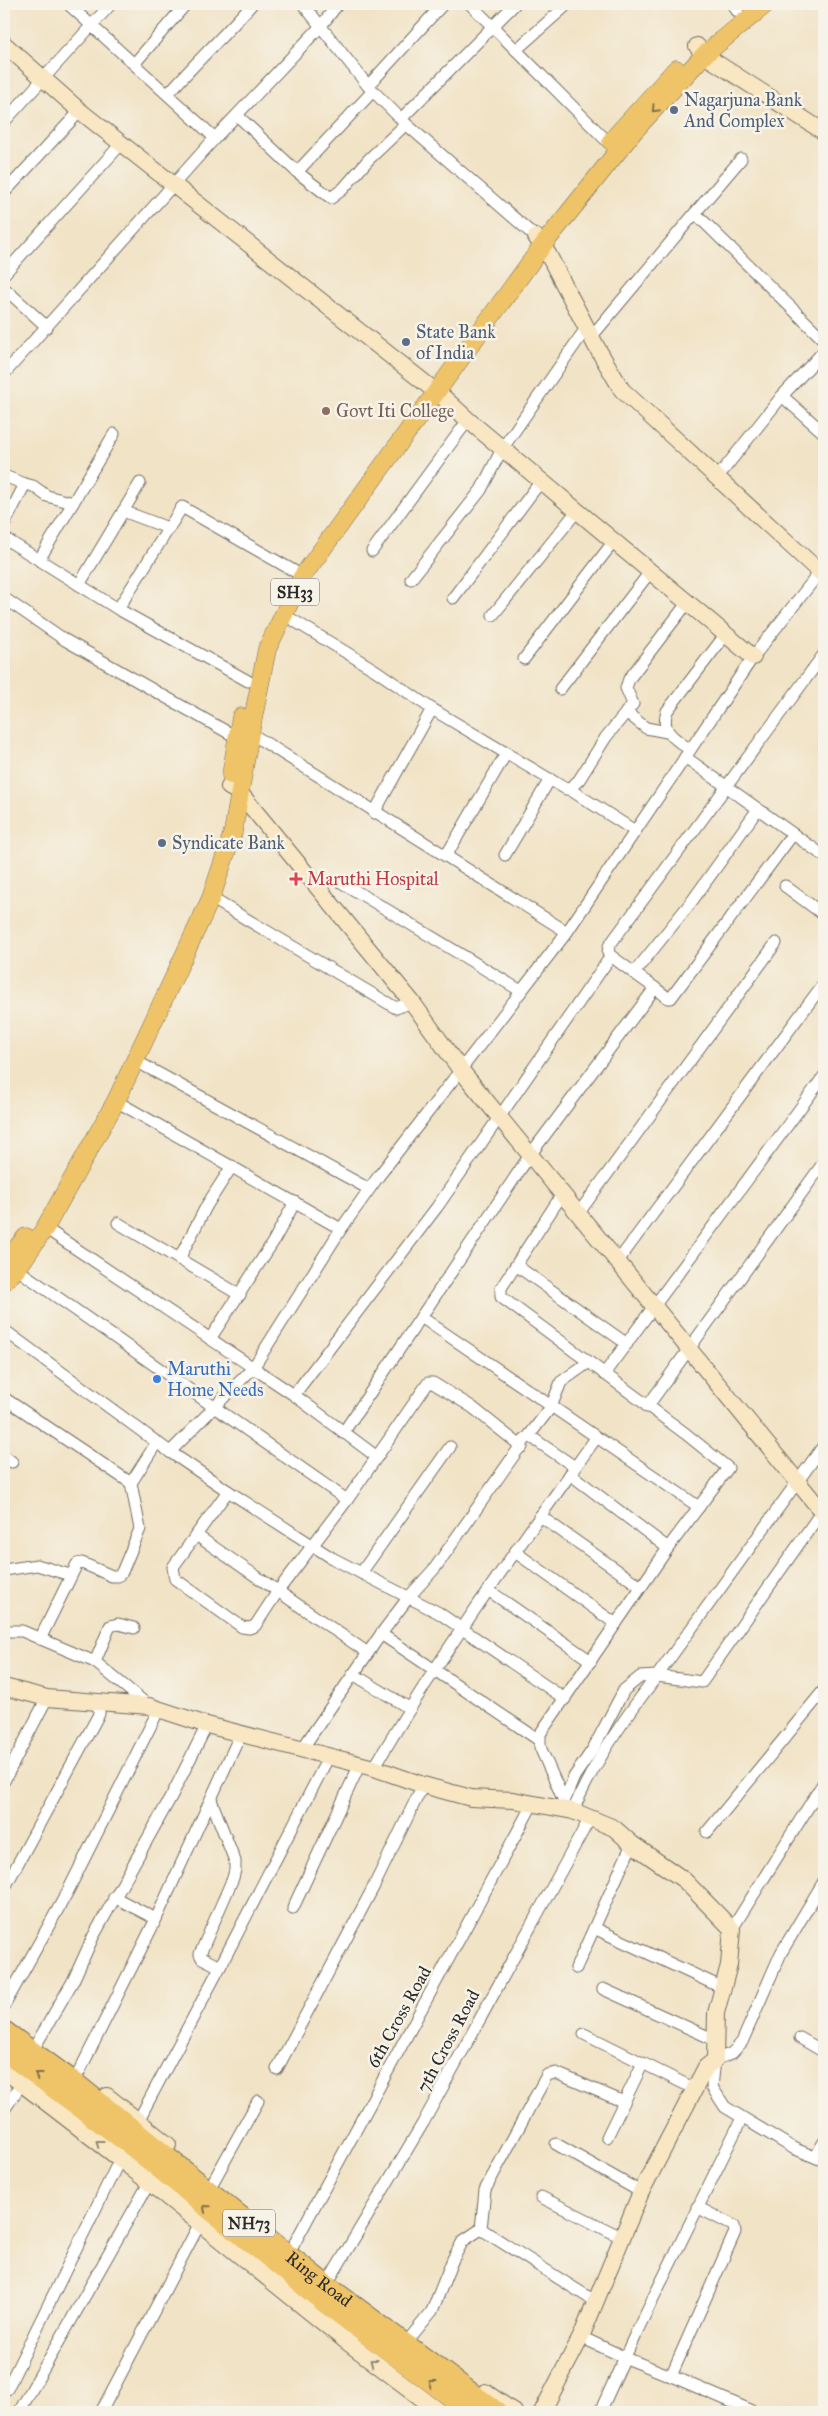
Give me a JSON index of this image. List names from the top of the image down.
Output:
{
  "streets": {
    "highway": ["NH73", "Ring Road"],
    "main road": ["SH33"],
    "street": ["6th Cross Road", "7th Cross Road"]
  },
  "places": {
    "other": [
      "Nagarjuna Bank And Complex",
      "State Bank of India",
      "Govt Iti College",
      "Syndicate Bank",
      "Maruthi Home Needs"
    ],
    "health": ["Maruthi Hospital"]
  }
}
